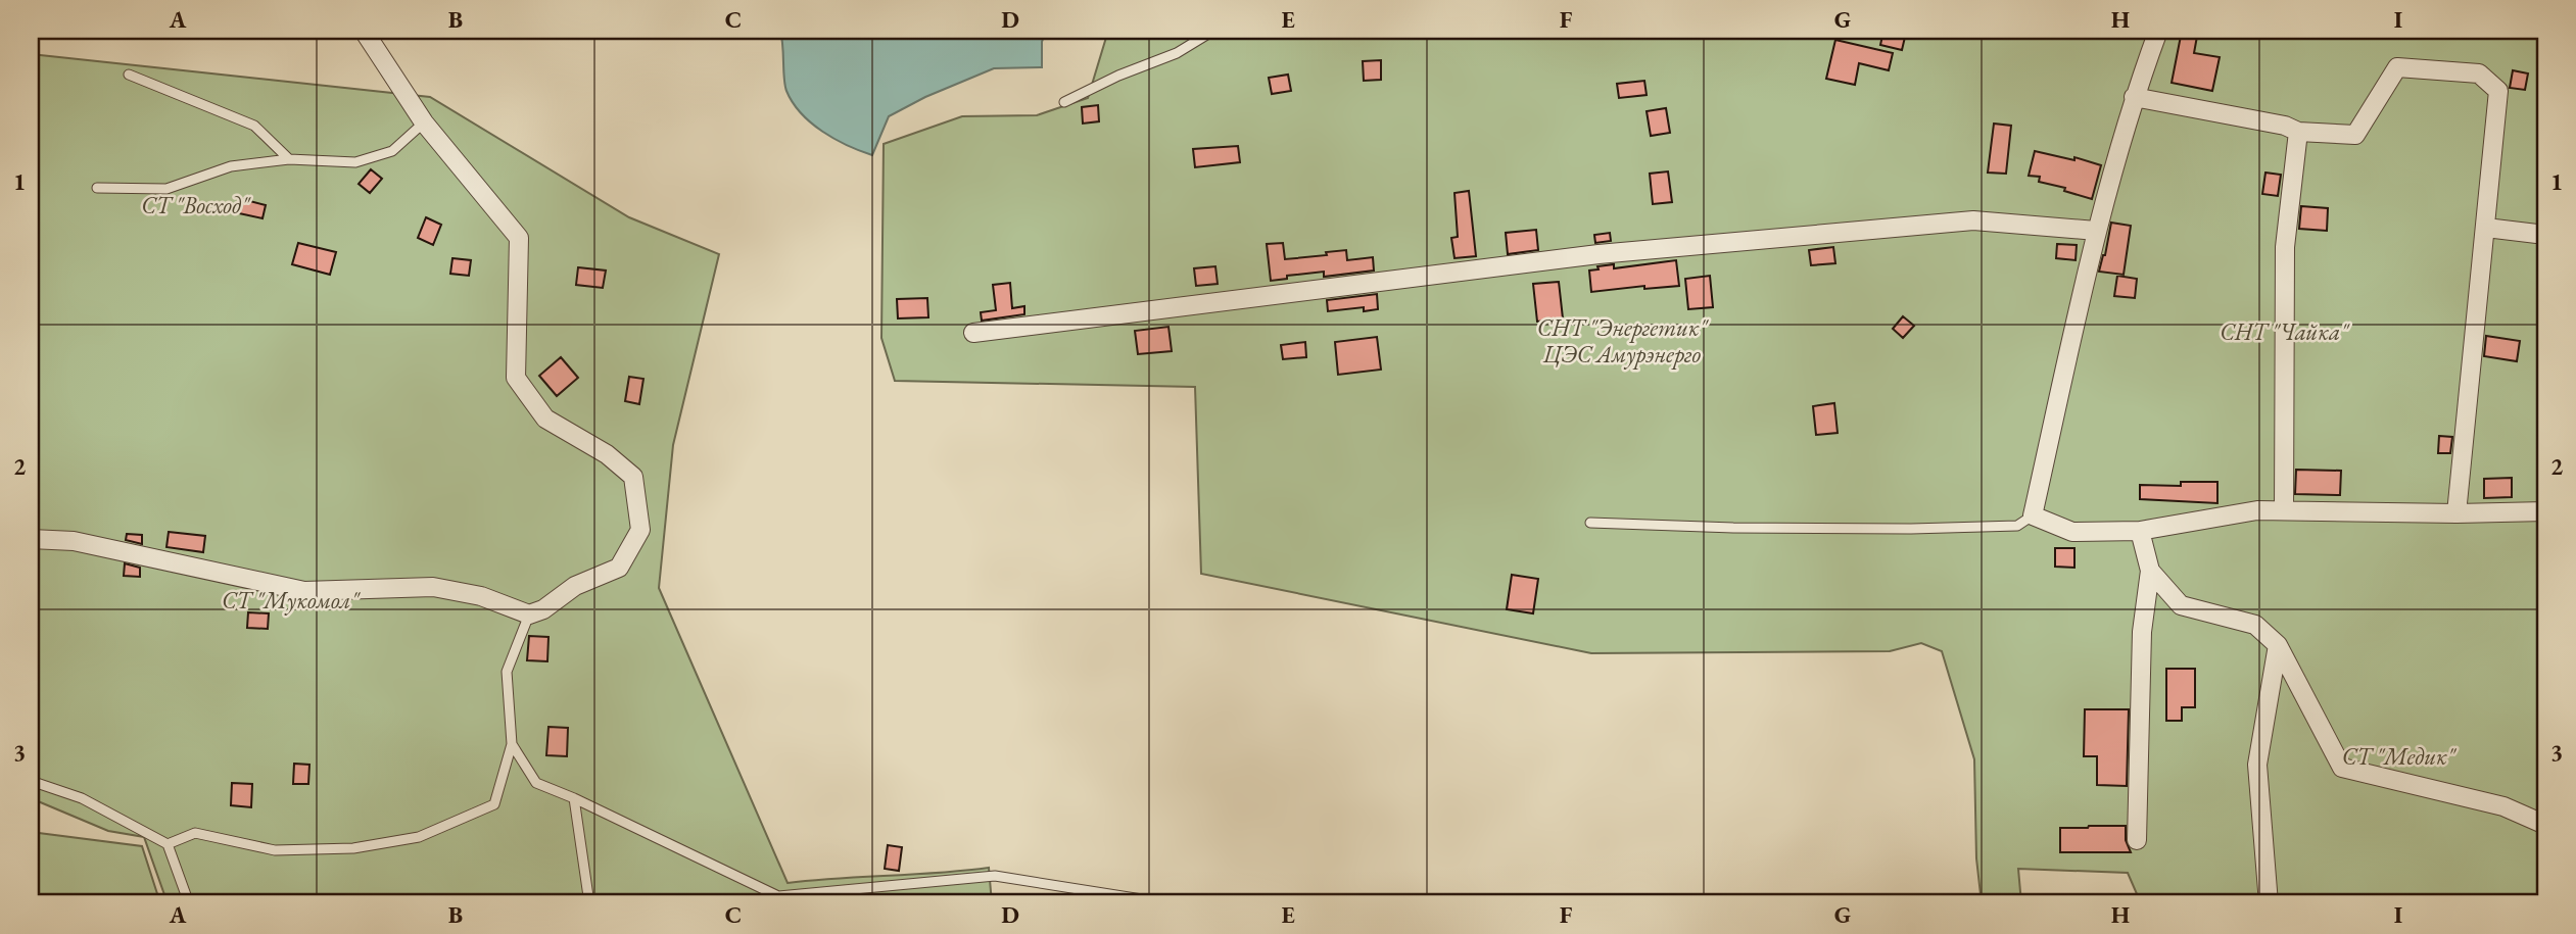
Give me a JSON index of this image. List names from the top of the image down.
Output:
{
  "parks": [
    "СТ \"Восход\"",
    "СНТ \"Энергетик\" ЦЭС Амурэнерго",
    "СНТ \"Чайка\"",
    "СТ \"Мукомол\"",
    "СТ \"Медик\""
  ],
  "grid": {
    "columns": [
      "A",
      "B",
      "C",
      "D",
      "E",
      "F",
      "G",
      "H",
      "I"
    ],
    "rows": ["1", "2", "3"]
  }
}
